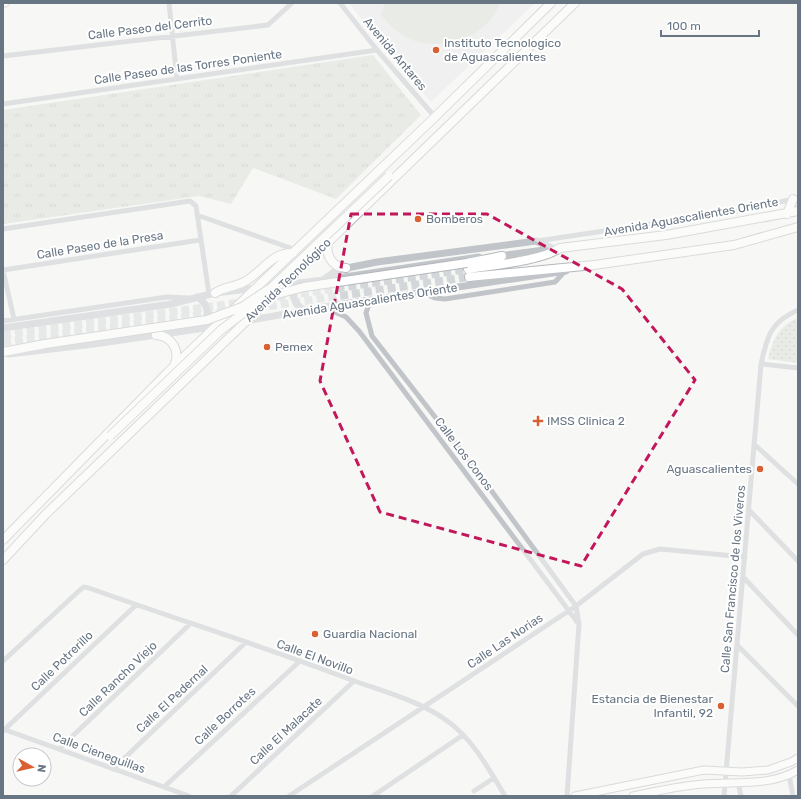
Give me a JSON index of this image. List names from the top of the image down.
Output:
{
  "streets": {
    "main road": ["Avenida Aguascalientes Oriente", "Avenida Tecnológico"],
    "street": [
      "Calle Paseo del Cerrito",
      "Avenida Antares",
      "Calle Paseo de las Torres Poniente",
      "Calle Paseo de la Presa",
      "Calle Los Conos",
      "Calle San Francisco de los Viveros",
      "Calle Las Norias",
      "Calle El Novillo",
      "Calle Potrerillo",
      "Calle Rancho Viejo",
      "Calle El Pedernal",
      "Calle Borrotes",
      "Calle El Malacate",
      "Calle Cieneguillas"
    ]
  },
  "crossings": [
    ["Avenida Antares", "Calle Paseo de las Torres Poniente"],
    ["Avenida Antares", "Avenida Tecnológico"],
    ["Avenida Aguascalientes Oriente", "Avenida Tecnológico"],
    ["Avenida Aguascalientes Oriente", "Calle Los Conos"],
    ["Calle Los Conos", "Calle Las Norias"],
    ["Calle San Francisco de los Viveros", "Calle Las Norias"],
    ["Calle Las Norias", "Calle El Novillo"],
    ["Calle El Novillo", "Calle Potrerillo"],
    ["Calle El Novillo", "Calle Rancho Viejo"],
    ["Calle El Novillo", "Calle El Pedernal"],
    ["Calle El Novillo", "Calle Borrotes"],
    ["Calle El Novillo", "Calle El Malacate"],
    ["Calle Potrerillo", "Calle Cieneguillas"],
    ["Calle Rancho Viejo", "Calle Cieneguillas"],
    ["Calle El Pedernal", "Calle Cieneguillas"],
    ["Calle Borrotes", "Calle Cieneguillas"]
  ],
  "places": {
    "other": [
      "Instituto Tecnologico de Aguascalientes",
      "Bomberos",
      "Pemex",
      "Aguascalientes",
      "Guardia Nacional",
      "Estancia de Bienestar Infantil, 92"
    ],
    "health": ["IMSS Clinica 2"]
  },
  "scale_bar": "100 m",
  "north": "right"
}
